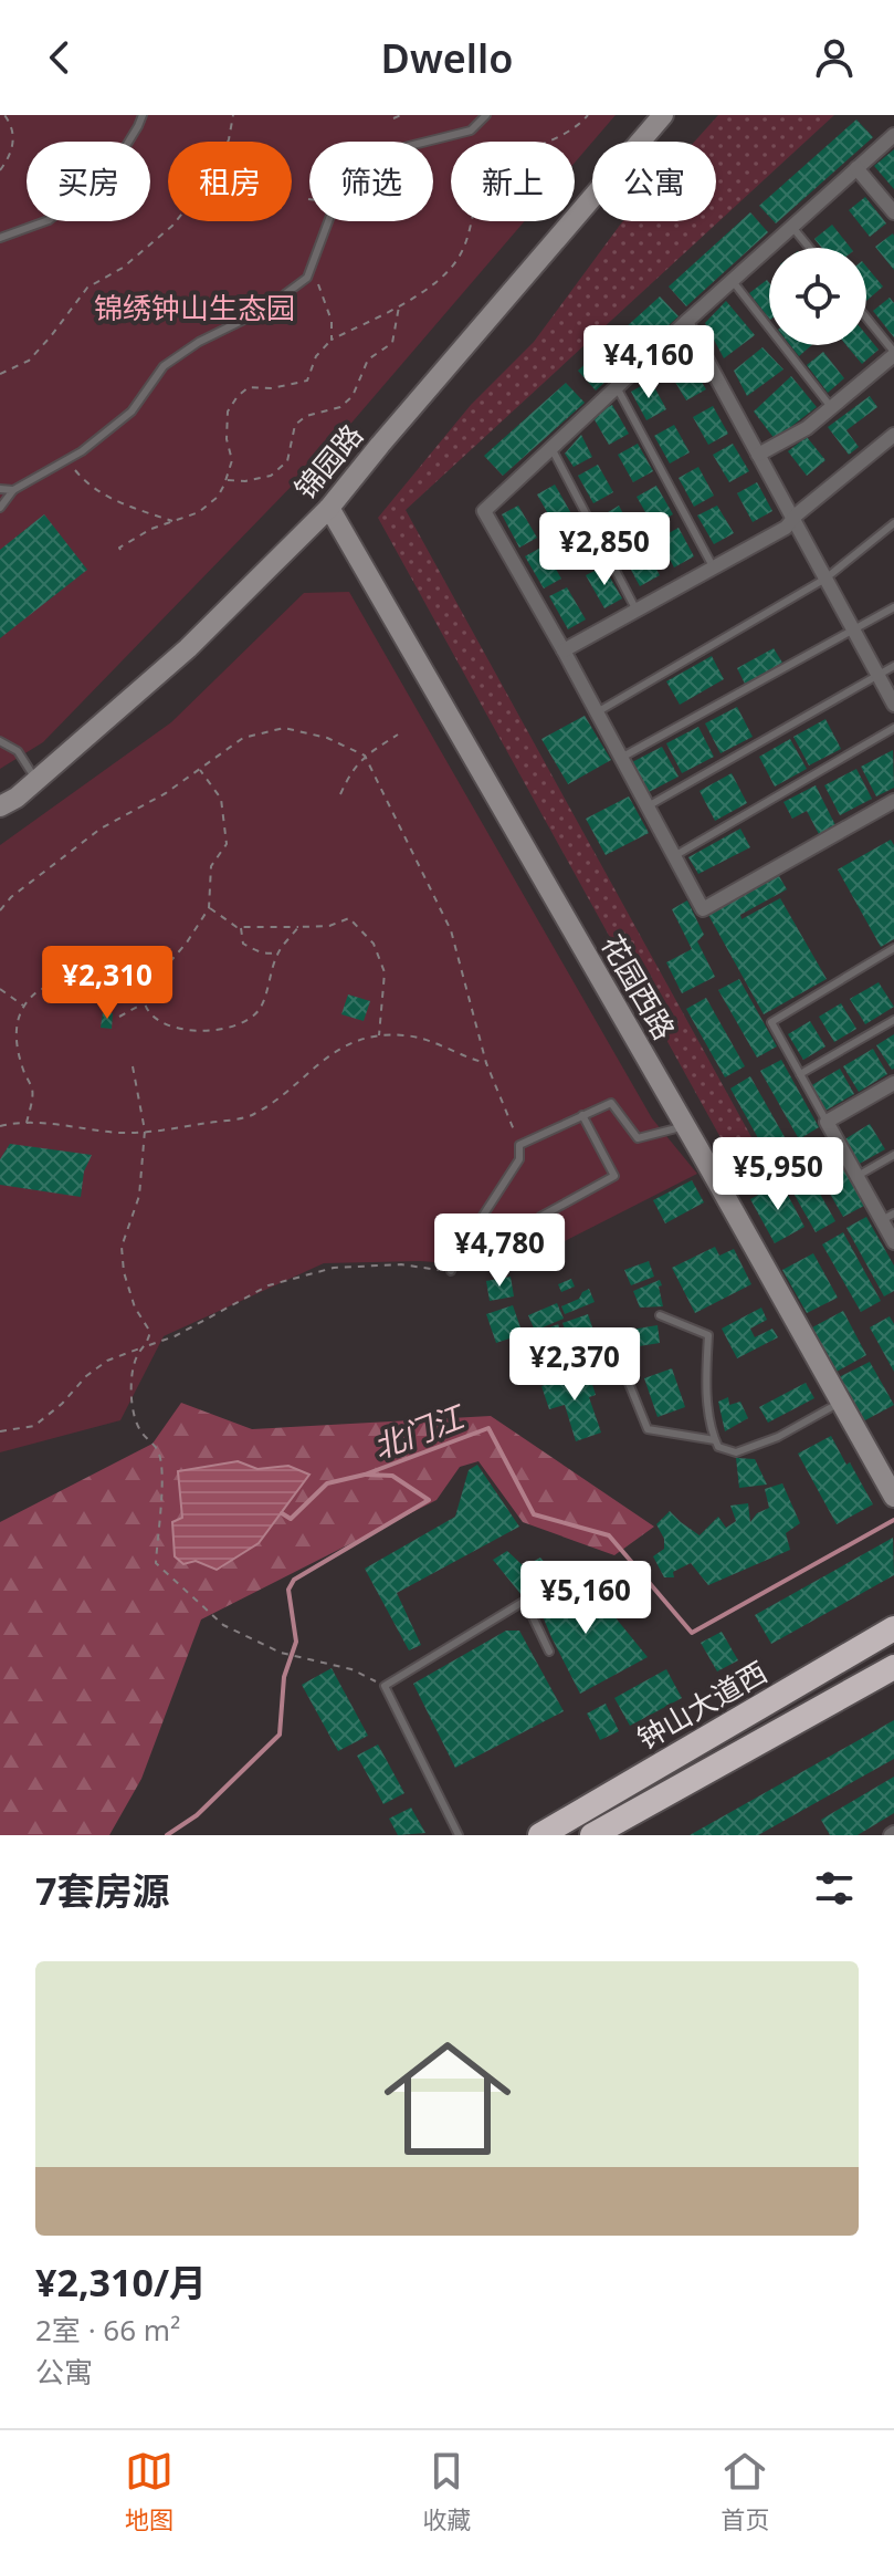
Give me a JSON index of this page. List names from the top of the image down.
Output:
{
  "streets": {
    "highway": ["钟山大道西"],
    "street": ["锦园路", "花园西路"]
  },
  "crossings": [
    ["锦园路", "花园西路"]
  ],
  "water": ["北门江"],
  "parks": ["锦绣钟山生态园"],
  "page": {
    "header": "Dwello",
    "chip": [
      "买房",
      "租房",
      "筛选",
      "新上",
      "公寓"
    ],
    "price": [
      "¥4,160",
      "¥2,850",
      "¥2,310",
      "¥5,950",
      "¥4,780",
      "¥2,370",
      "¥5,160"
    ],
    "heading": "7套房源",
    "list": [
      {
        "name": "¥2,310/月",
        "note": "2室 · 66 m² · 公寓"
      }
    ],
    "tabs": ["地图", "收藏", "首页"]
  }
}
